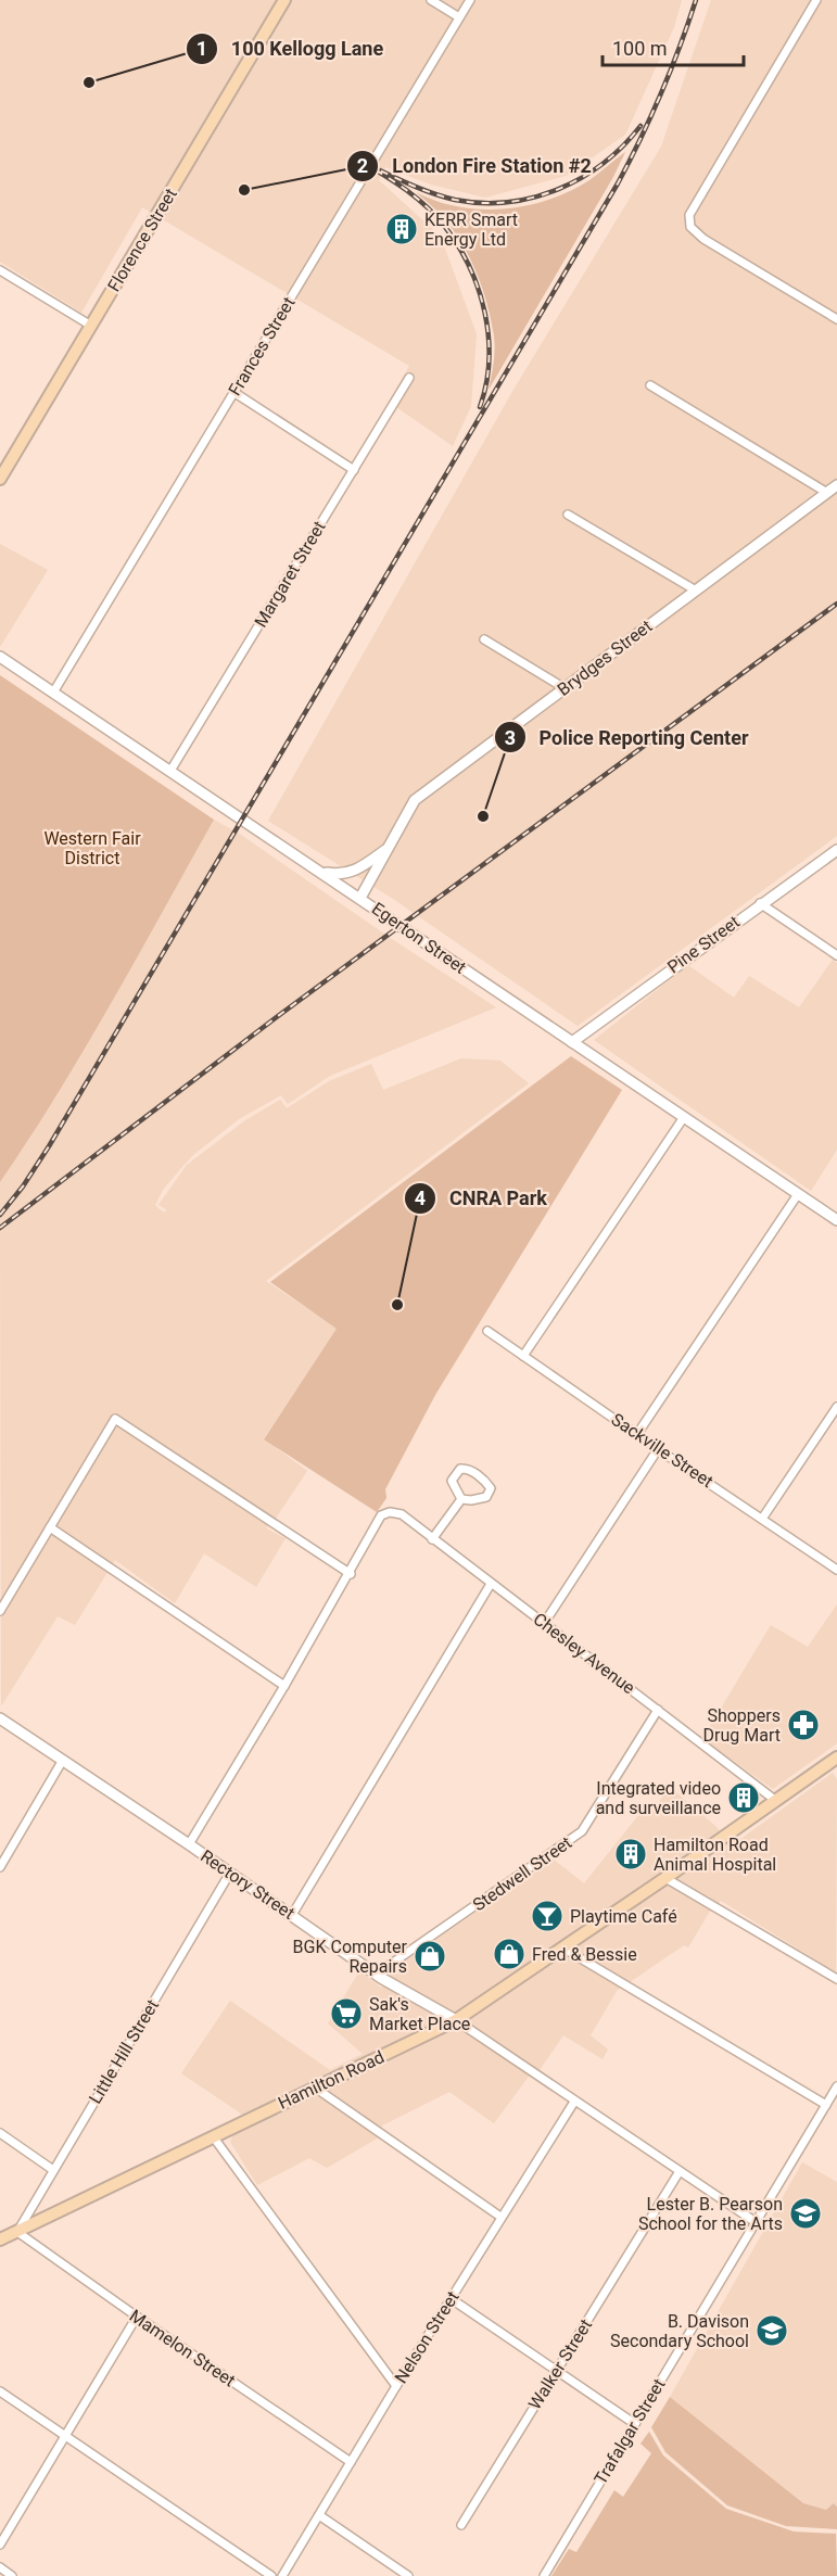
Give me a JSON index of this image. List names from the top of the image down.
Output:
{
  "streets": {
    "main road": ["Florence Street", "Hamilton Road"],
    "street": [
      "Frances Street",
      "Margaret Street",
      "Brydges Street",
      "Egerton Street",
      "Pine Street",
      "Sackville Street",
      "Chesley Avenue",
      "Stedwell Street",
      "Rectory Street",
      "Little Hill Street",
      "Nelson Street",
      "Mamelon Street",
      "Walker Street",
      "Trafalgar Street"
    ]
  },
  "crossings": [
    ["Frances Street", "Egerton Street"],
    ["Margaret Street", "Egerton Street"],
    ["Brydges Street", "Egerton Street"],
    ["Egerton Street", "Pine Street"],
    ["Chesley Avenue", "Stedwell Street"],
    ["Chesley Avenue", "Hamilton Road"],
    ["Stedwell Street", "Rectory Street"],
    ["Rectory Street", "Little Hill Street"],
    ["Rectory Street", "Hamilton Road"],
    ["Rectory Street", "Nelson Street"],
    ["Rectory Street", "Walker Street"],
    ["Rectory Street", "Trafalgar Street"],
    ["Little Hill Street", "Hamilton Road"],
    ["Little Hill Street", "Mamelon Street"],
    ["Hamilton Road", "Mamelon Street"],
    ["Nelson Street", "Mamelon Street"]
  ],
  "parks": ["Western Fair District"],
  "places": {
    "other": [
      "100 Kellogg Lane",
      "London Fire Station #2",
      "Police Reporting Center",
      "CNRA Park"
    ],
    "building": ["KERR Smart Energy Ltd", "Integrated video and surveillance", "Hamilton Road Animal Hospital"],
    "pharmacy": ["Shoppers Drug Mart"],
    "bar": ["Playtime Café"],
    "shop": ["Fred & Bessie", "BGK Computer Repairs"],
    "supermarket": ["Sak's Market Place"],
    "school or university": ["Lester B. Pearson School for the Arts", "B. Davison Secondary School"]
  },
  "scale_bar": "100 m"
}
